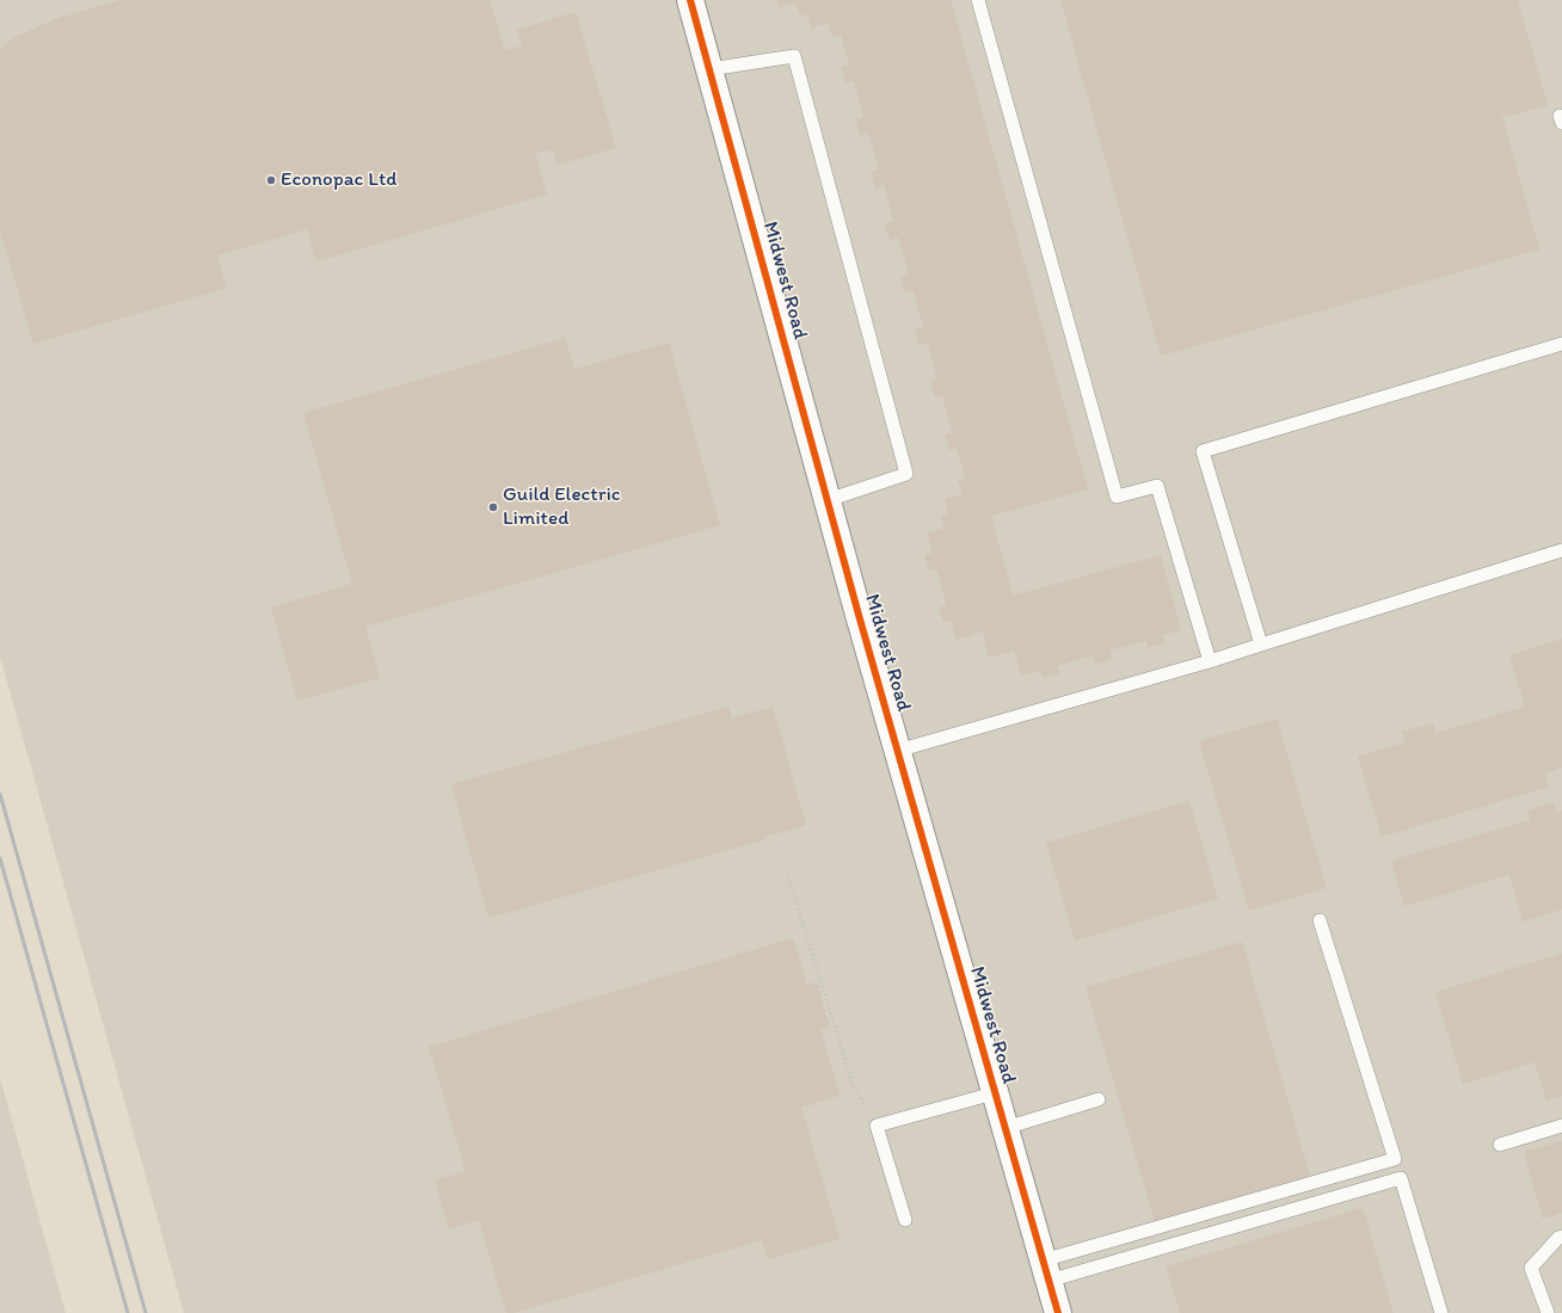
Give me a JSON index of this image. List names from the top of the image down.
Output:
{
  "streets": {
    "street": ["Midwest Road"]
  },
  "places": ["Econopac Ltd", "Guild Electric Limited"]
}
